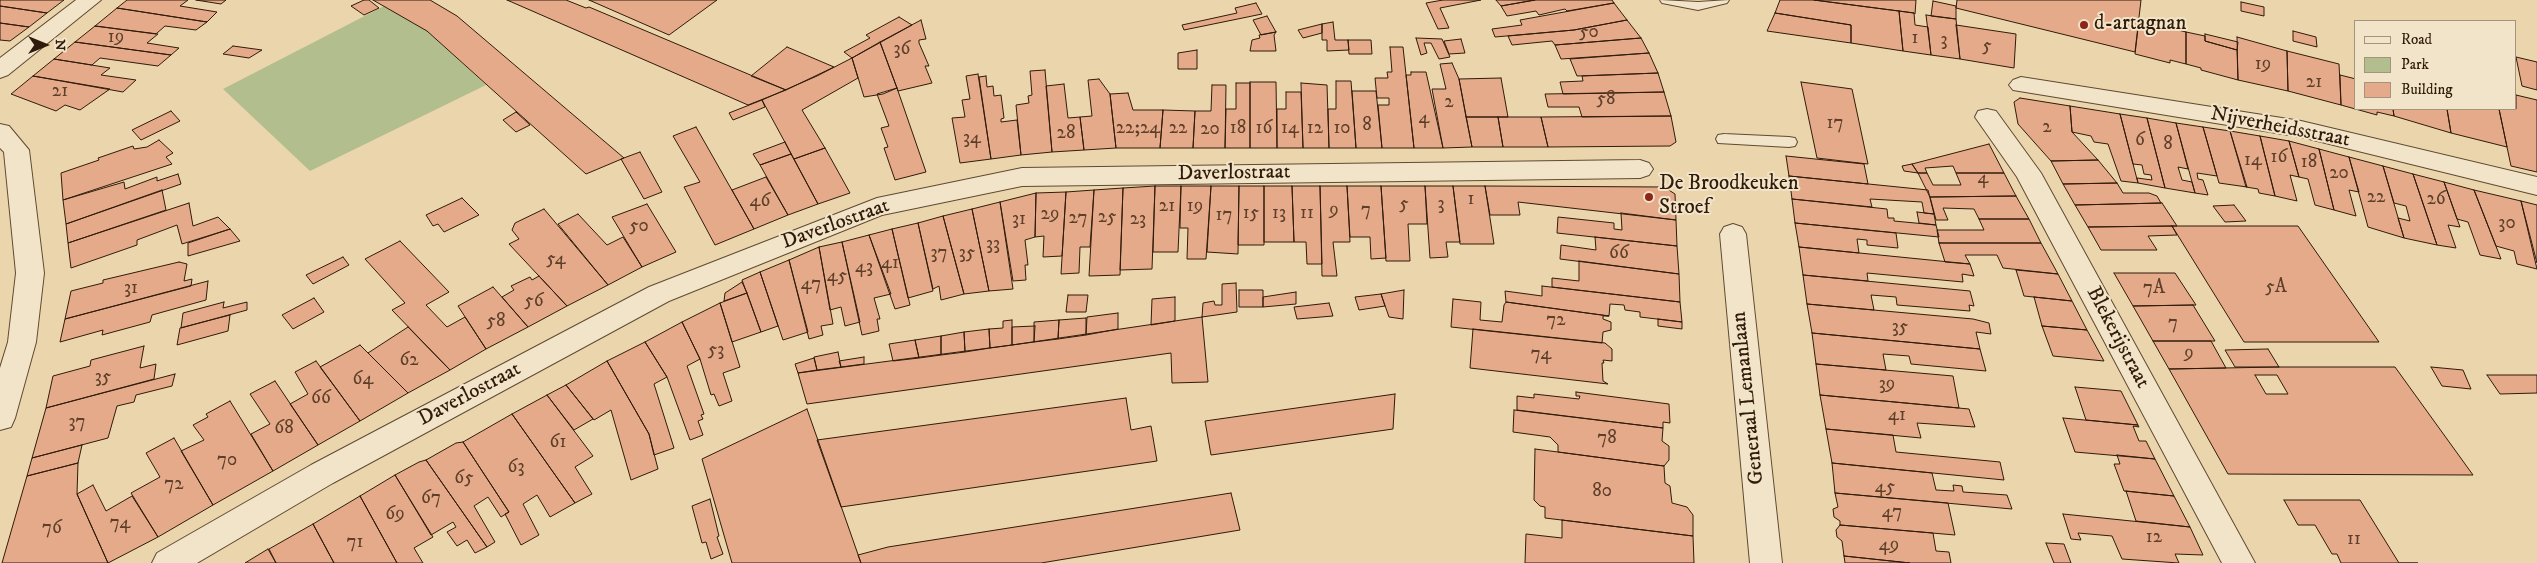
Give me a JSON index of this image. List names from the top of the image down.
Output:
{
  "streets": {
    "street": [
      "Nijverheidsstraat",
      "Daverlostraat",
      "Blekerijstraat",
      "Generaal Lemanlaan"
    ]
  },
  "places": ["d-artagnan", "De Broodkeuken Stroef"],
  "house_numbers": [
    "50",
    "19",
    "1",
    "3",
    "5",
    "36",
    "19",
    "21",
    "21",
    "58",
    "2",
    "4",
    "17",
    "8",
    "2",
    "22;24",
    "22",
    "18",
    "16",
    "14",
    "12",
    "10",
    "20",
    "28",
    "34",
    "6",
    "8",
    "16",
    "14",
    "18",
    "20",
    "4",
    "22",
    "1",
    "26",
    "46",
    "5",
    "3",
    "21",
    "19",
    "9",
    "7",
    "15",
    "13",
    "11",
    "29",
    "17",
    "25",
    "27",
    "31",
    "23",
    "30",
    "50",
    "33",
    "37",
    "35",
    "66",
    "54",
    "41",
    "43",
    "45",
    "47",
    "5A",
    "31",
    "7A",
    "56",
    "72",
    "58",
    "7",
    "35",
    "53",
    "9",
    "74",
    "62",
    "35",
    "64",
    "39",
    "66",
    "41",
    "37",
    "68",
    "78",
    "61",
    "70",
    "63",
    "65",
    "72",
    "45",
    "80",
    "67",
    "47",
    "69",
    "74",
    "76",
    "12",
    "11",
    "71",
    "49"
  ],
  "legend": ["Road", "Park", "Building"],
  "north": "right"
}
